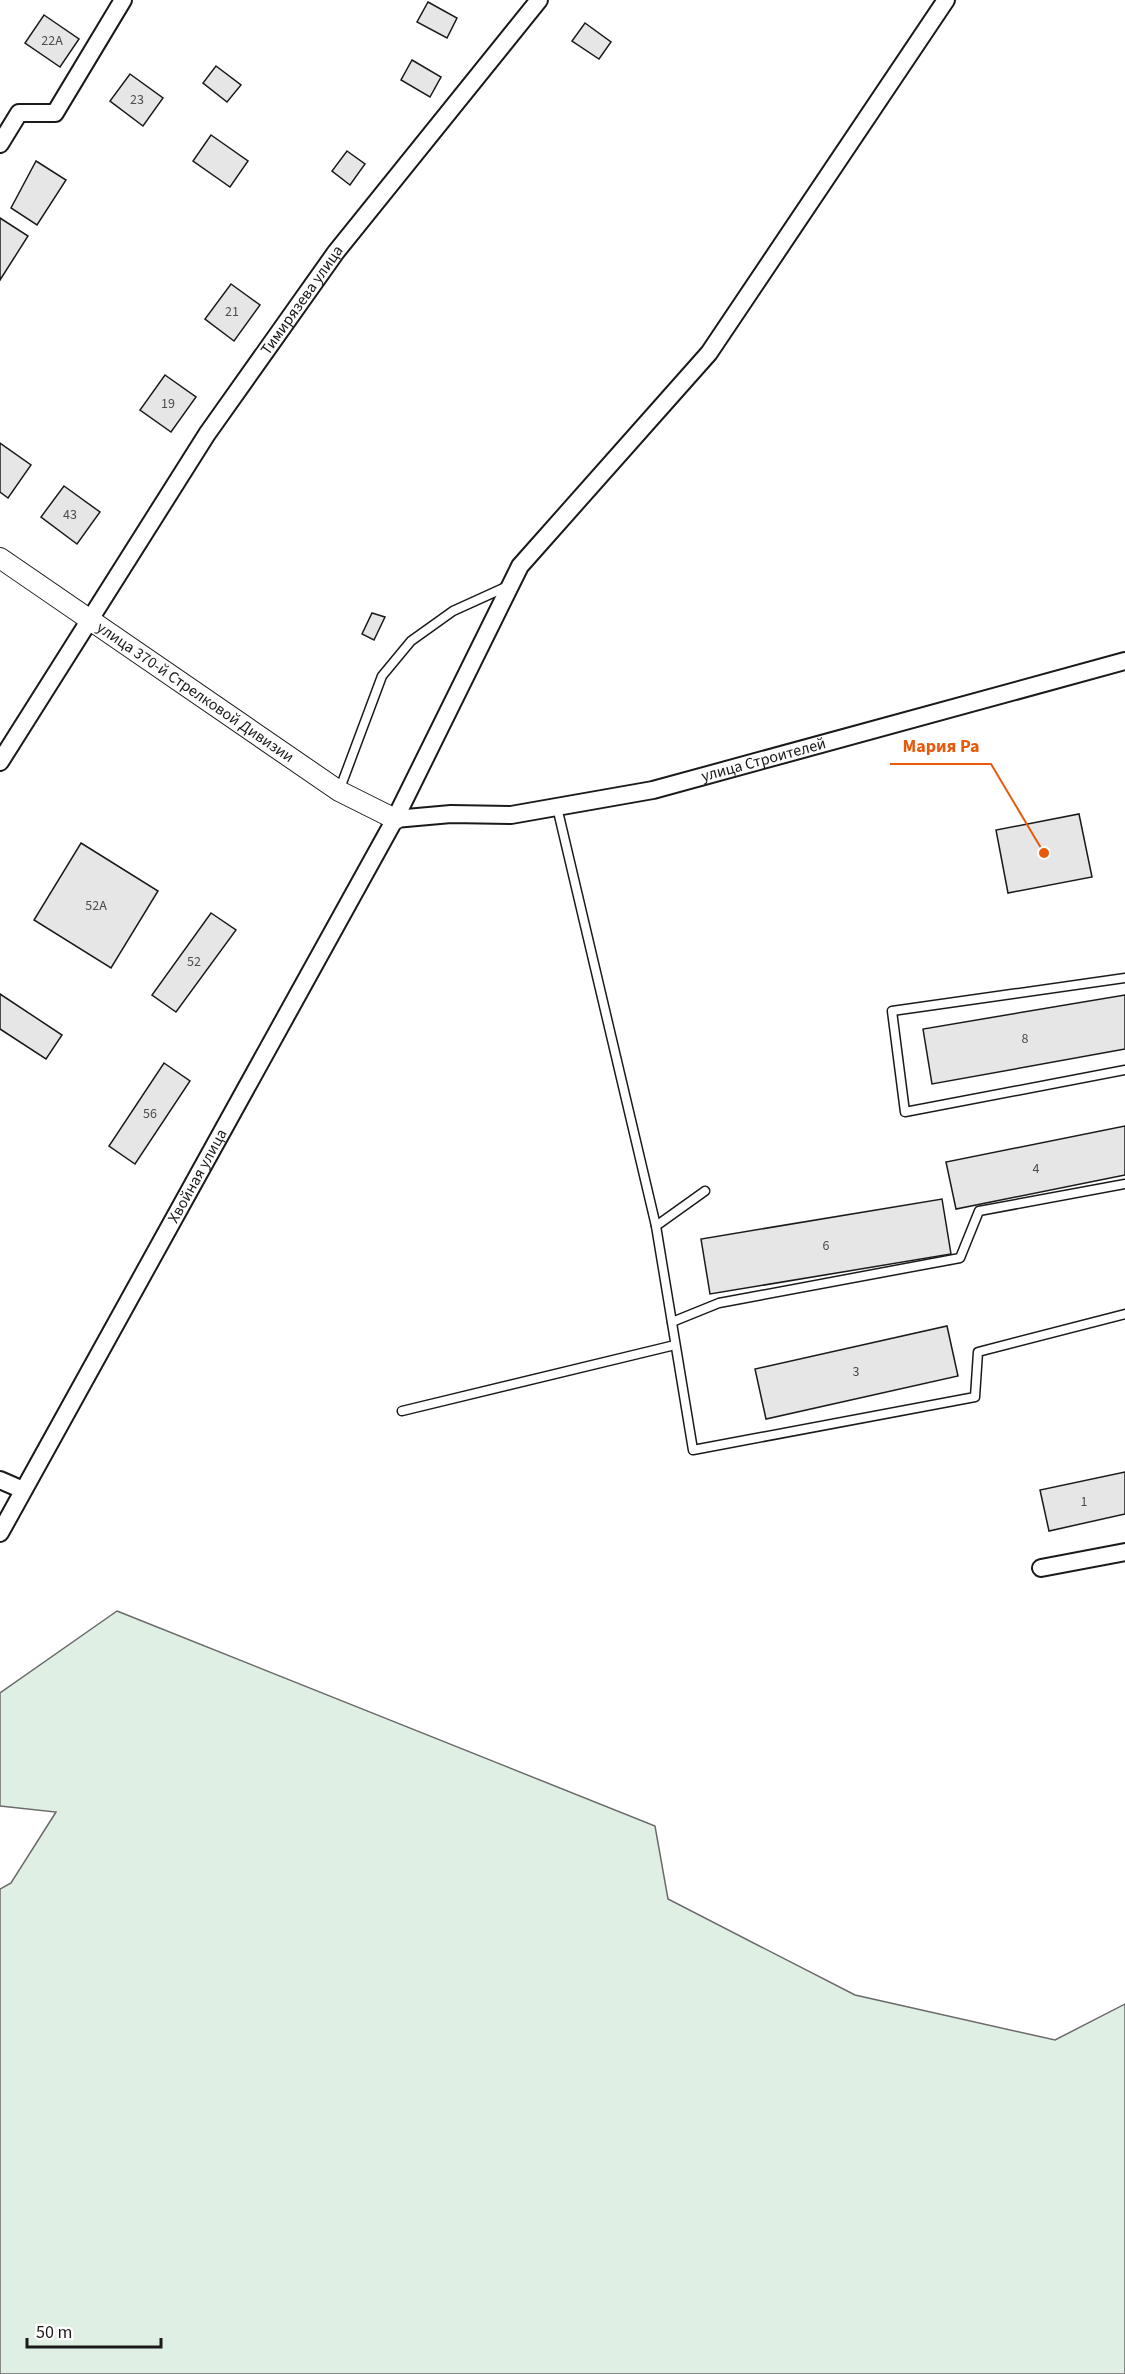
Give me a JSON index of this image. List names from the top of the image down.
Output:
{
  "streets": {
    "street": [
      "Тимирязева улица",
      "улица 370-й Стрелковой Дивизии",
      "улица Строителей",
      "Хвойная улица"
    ]
  },
  "crossings": [
    ["Тимирязева улица", "улица 370-й Стрелковой Дивизии"],
    ["улица 370-й Стрелковой Дивизии", "улица Строителей"],
    ["улица 370-й Стрелковой Дивизии", "Хвойная улица"],
    ["улица Строителей", "Хвойная улица"]
  ],
  "places": ["Мария Ра"],
  "house_numbers": [
    "22А",
    "23",
    "21",
    "19",
    "43",
    "52А",
    "52",
    "8",
    "56",
    "4",
    "6",
    "3",
    "1"
  ],
  "scale_bar": "50 m"
}
